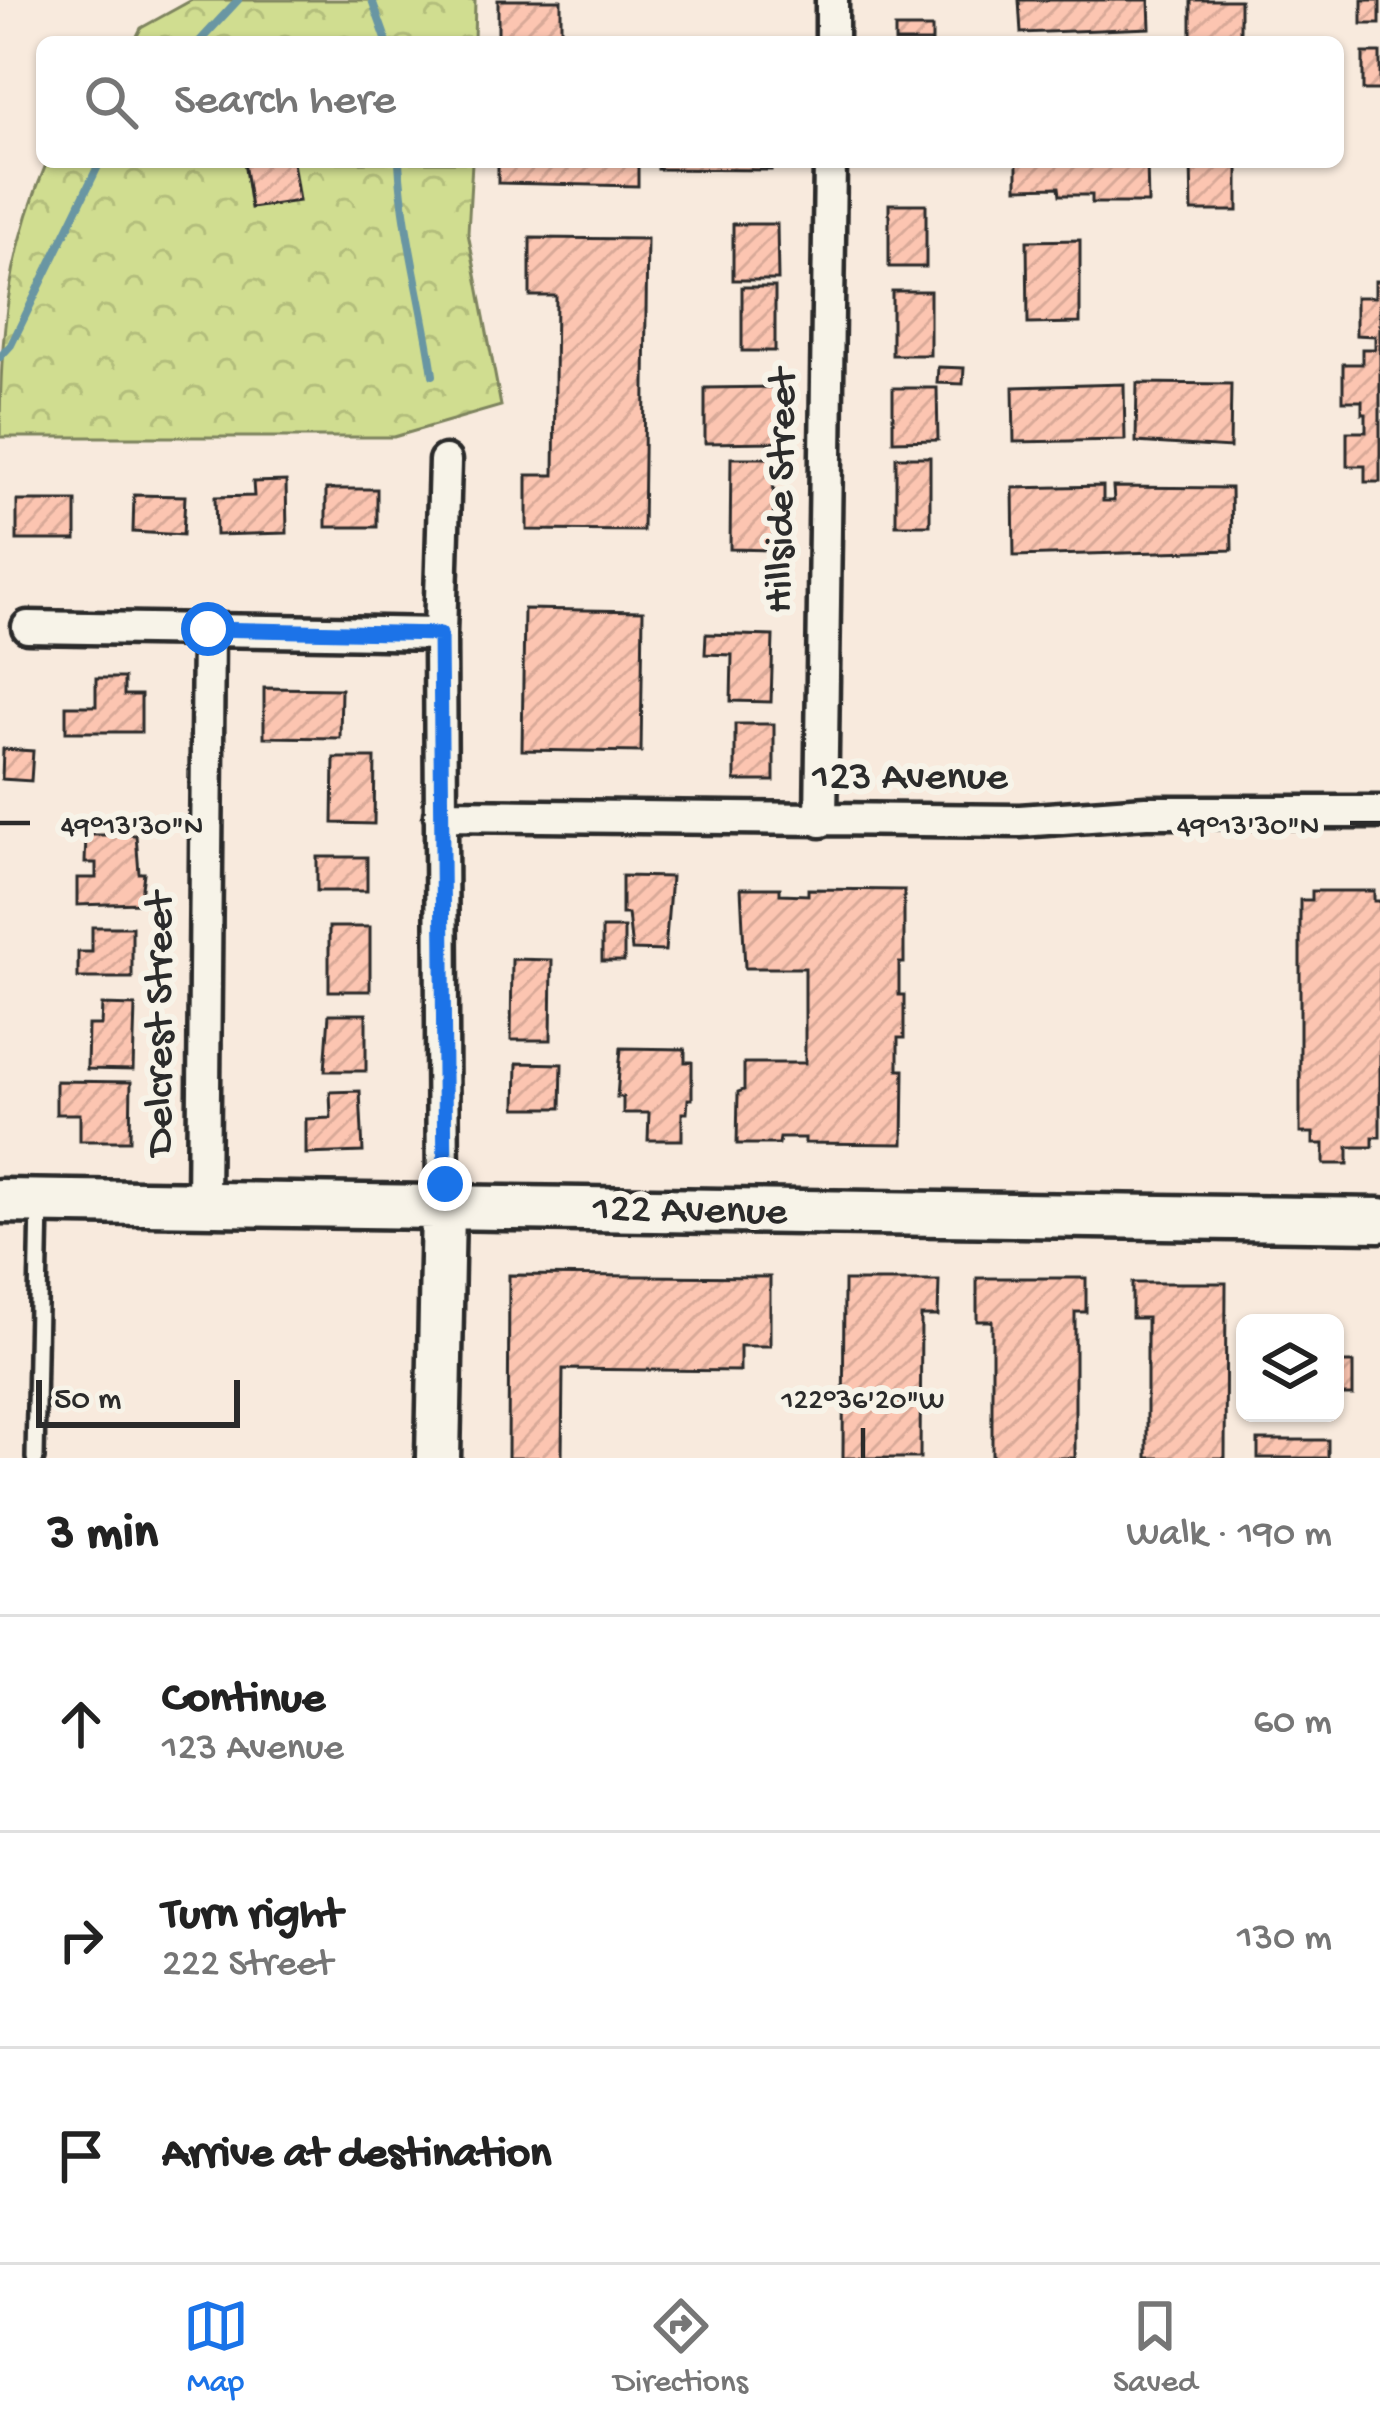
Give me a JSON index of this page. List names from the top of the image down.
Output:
{
  "streets": {
    "street": [
      "Hillside Street",
      "123 Avenue",
      "Delcrest Street",
      "122 Avenue"
    ]
  },
  "crossings": [
    ["Hillside Street", "123 Avenue"],
    ["Delcrest Street", "122 Avenue"]
  ],
  "scale_bar": "50 m",
  "page": {
    "search": "Search here",
    "scale": "50 m",
    "heading": ["3 min", "Walk · 190 m"],
    "list": [
      ["Continue", "123 Avenue", "60 m"],
      ["Turn right", "222 Street", "130 m"],
      "Arrive at destination"
    ],
    "nav": ["Map", "Directions", "Saved"]
  },
  "coordinates": ["49°13'30\"N", "122°36'20\"W"]
}
